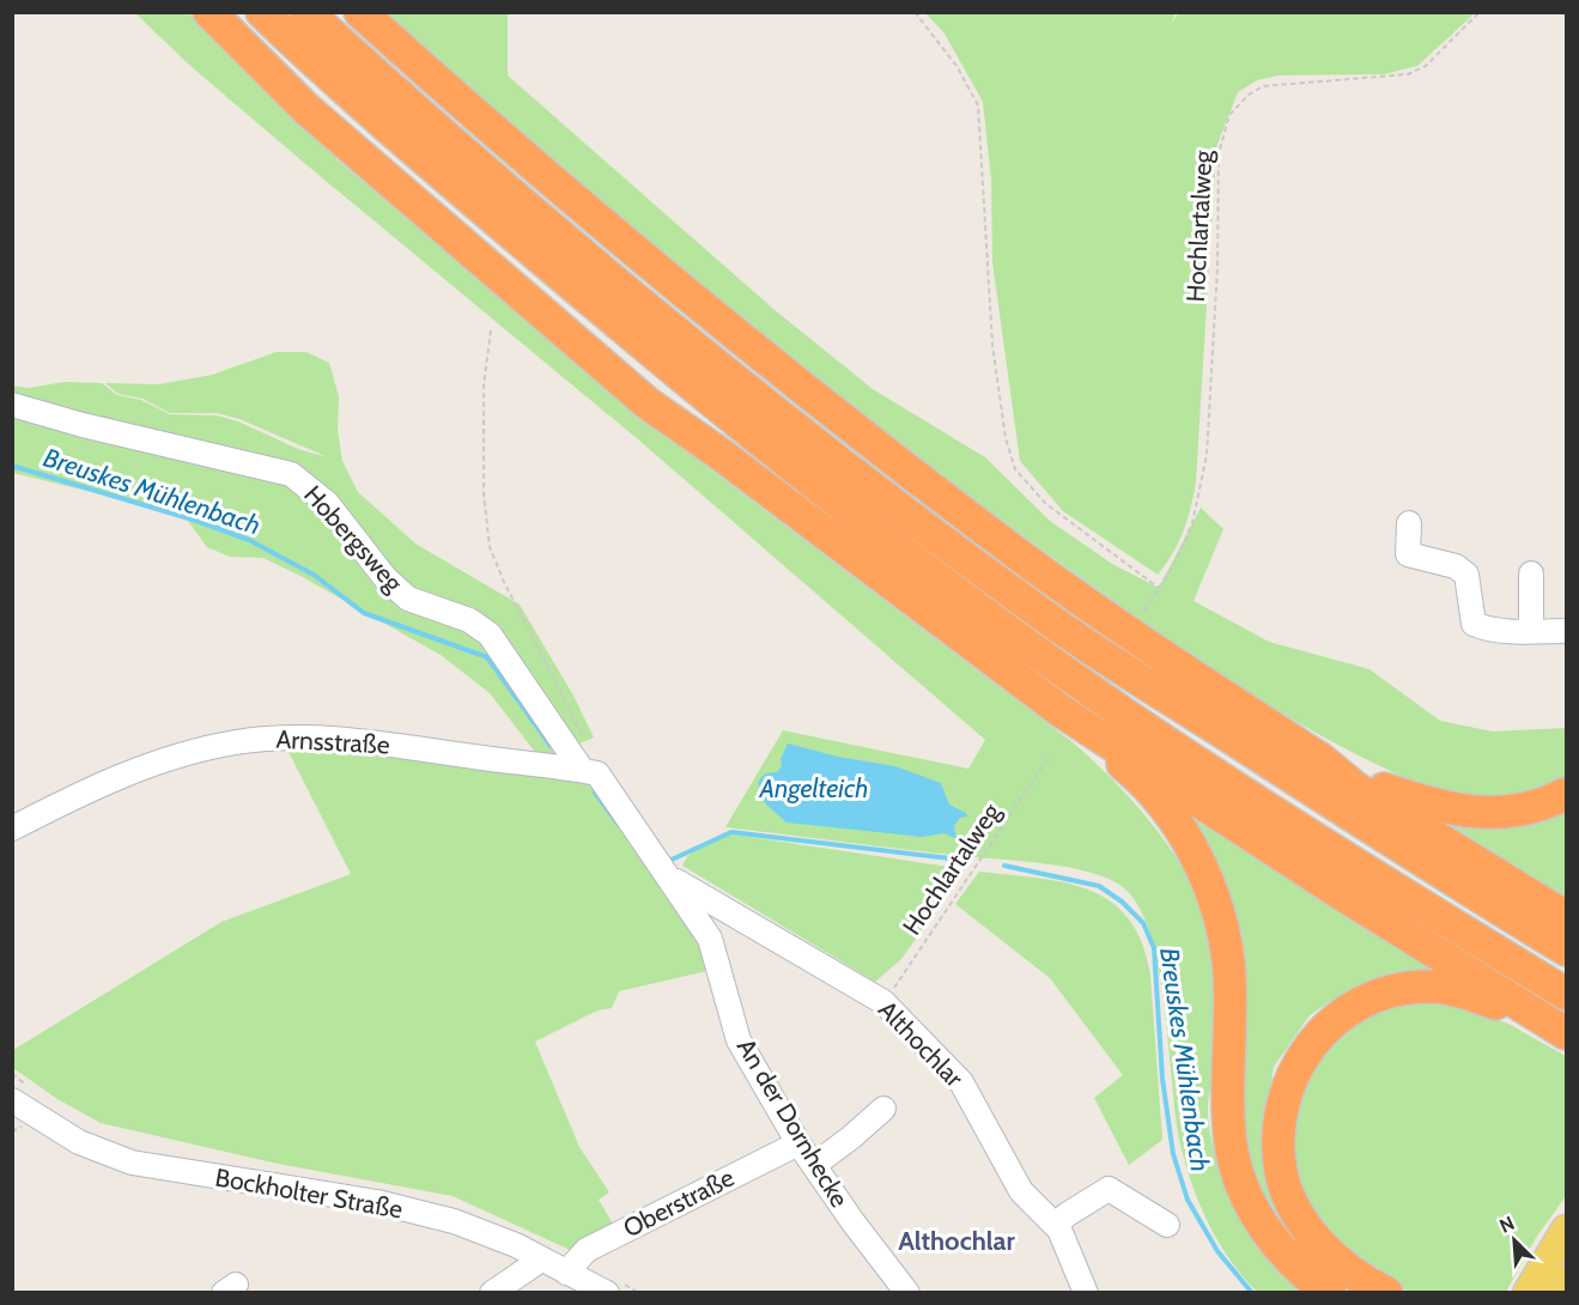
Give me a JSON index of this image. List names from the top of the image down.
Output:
{
  "streets": {
    "street": [
      "Hobergsweg",
      "Arnsstraße",
      "Althochlar",
      "An der Dornhecke",
      "Bockholter Straße",
      "Oberstraße"
    ],
    "path": ["Hochlartalweg"]
  },
  "crossings": [
    ["Hochlartalweg", "Althochlar"],
    ["Hobergsweg", "Arnsstraße"],
    ["Hobergsweg", "An der Dornhecke"],
    ["Arnsstraße", "An der Dornhecke"],
    ["Althochlar", "An der Dornhecke"],
    ["An der Dornhecke", "Oberstraße"],
    ["Bockholter Straße", "Oberstraße"]
  ],
  "districts": ["Althochlar"],
  "water": ["Breuskes Mühlenbach", "Angelteich"],
  "north": "top left"
}
